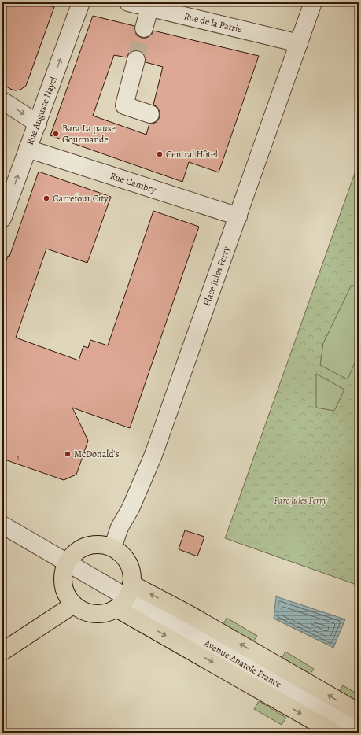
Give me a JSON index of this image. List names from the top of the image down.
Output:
{
  "streets": {
    "main road": ["Avenue Anatole France"],
    "street": [
      "Rue de la Patrie",
      "Rue Auguste Nayel",
      "Rue Cambry",
      "Place Jules Ferry"
    ]
  },
  "crossings": [
    ["Rue de la Patrie", "Place Jules Ferry"],
    ["Rue Auguste Nayel", "Rue Cambry"],
    ["Rue Cambry", "Place Jules Ferry"]
  ],
  "one_way": ["Rue Auguste Nayel"],
  "parks": ["Parc Jules Ferry"],
  "places": [
    "Bara La pause Gourmande",
    "Central Hôtel",
    "Carrefour City",
    "McDonald's"
  ],
  "house_numbers": ["1"]
}
